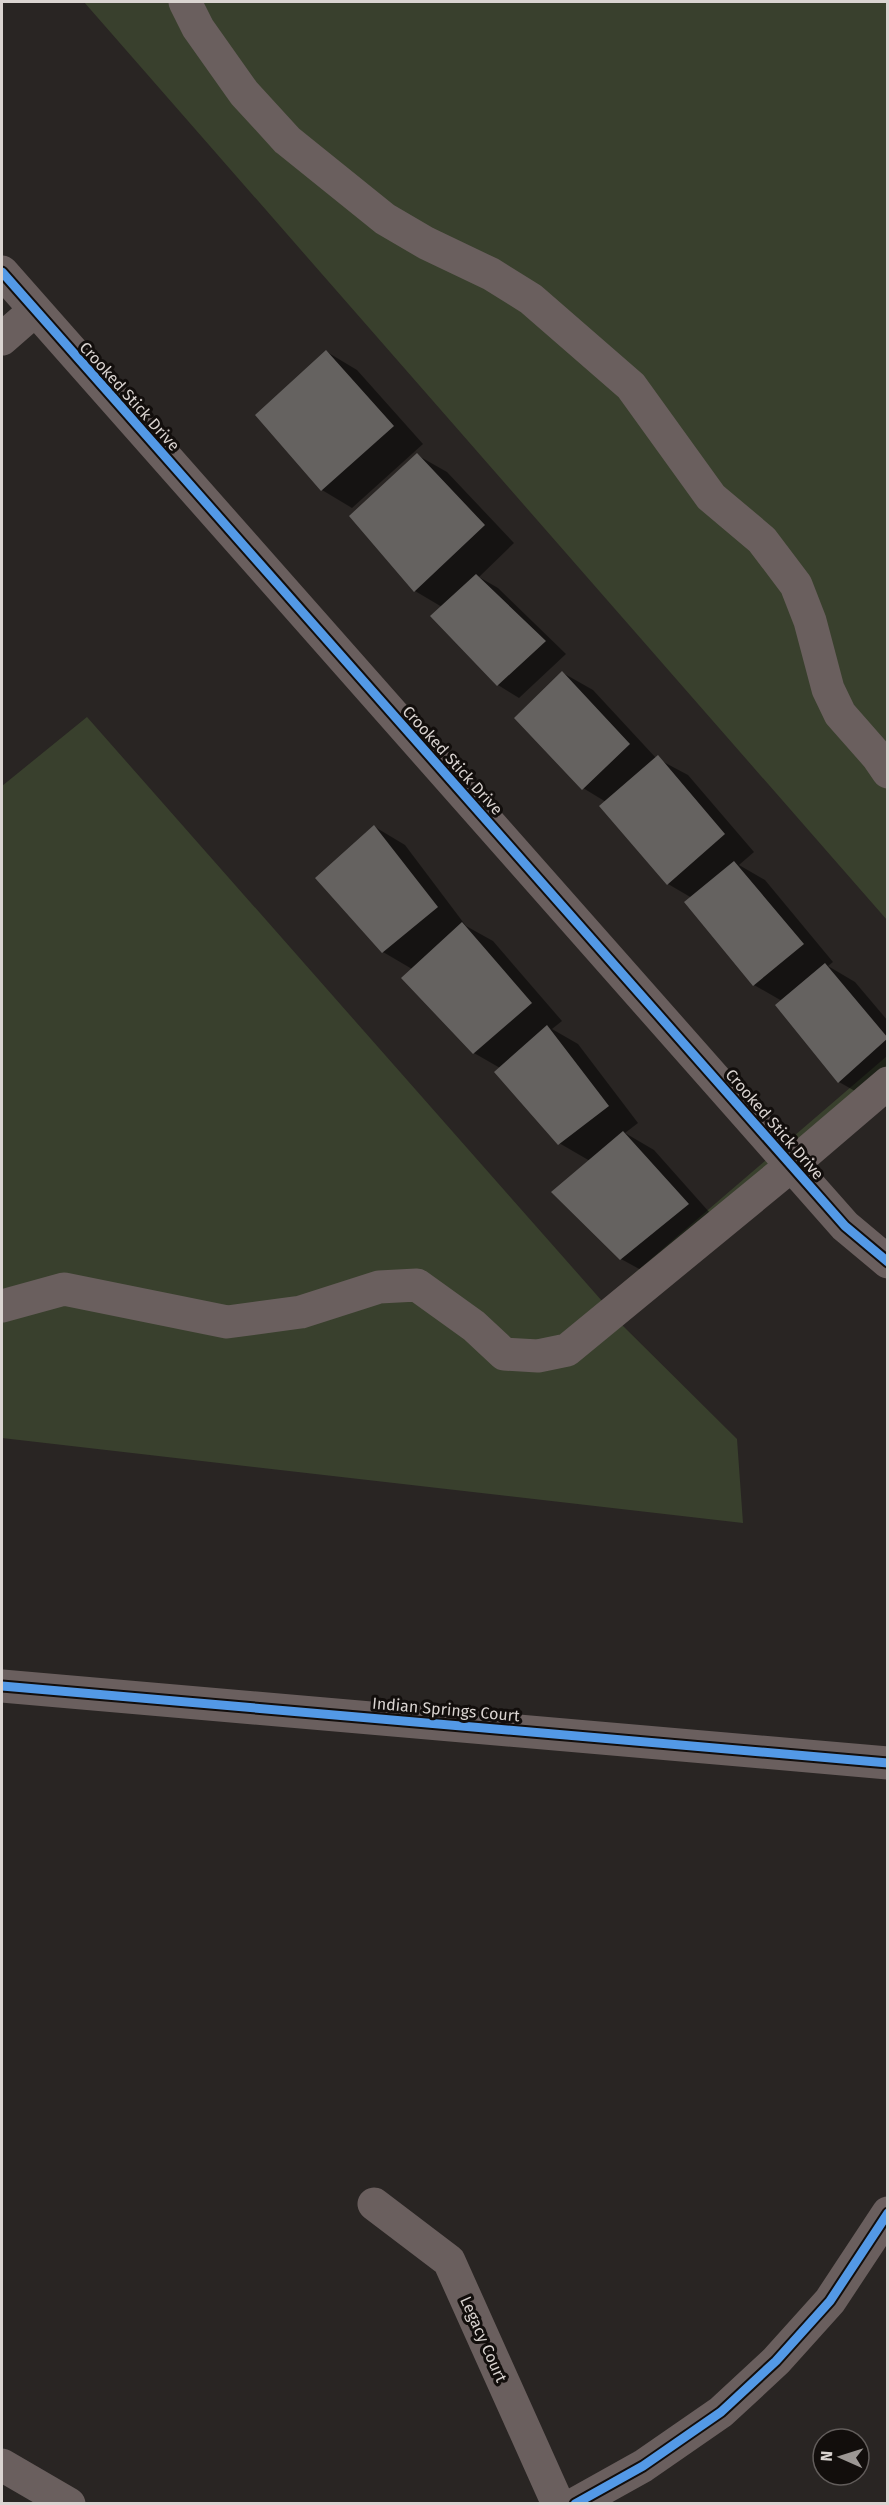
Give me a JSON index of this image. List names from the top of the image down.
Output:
{
  "streets": {
    "street": ["Crooked Stick Drive", "Indian Springs Court", "Legacy Court"]
  },
  "north": "left"
}
